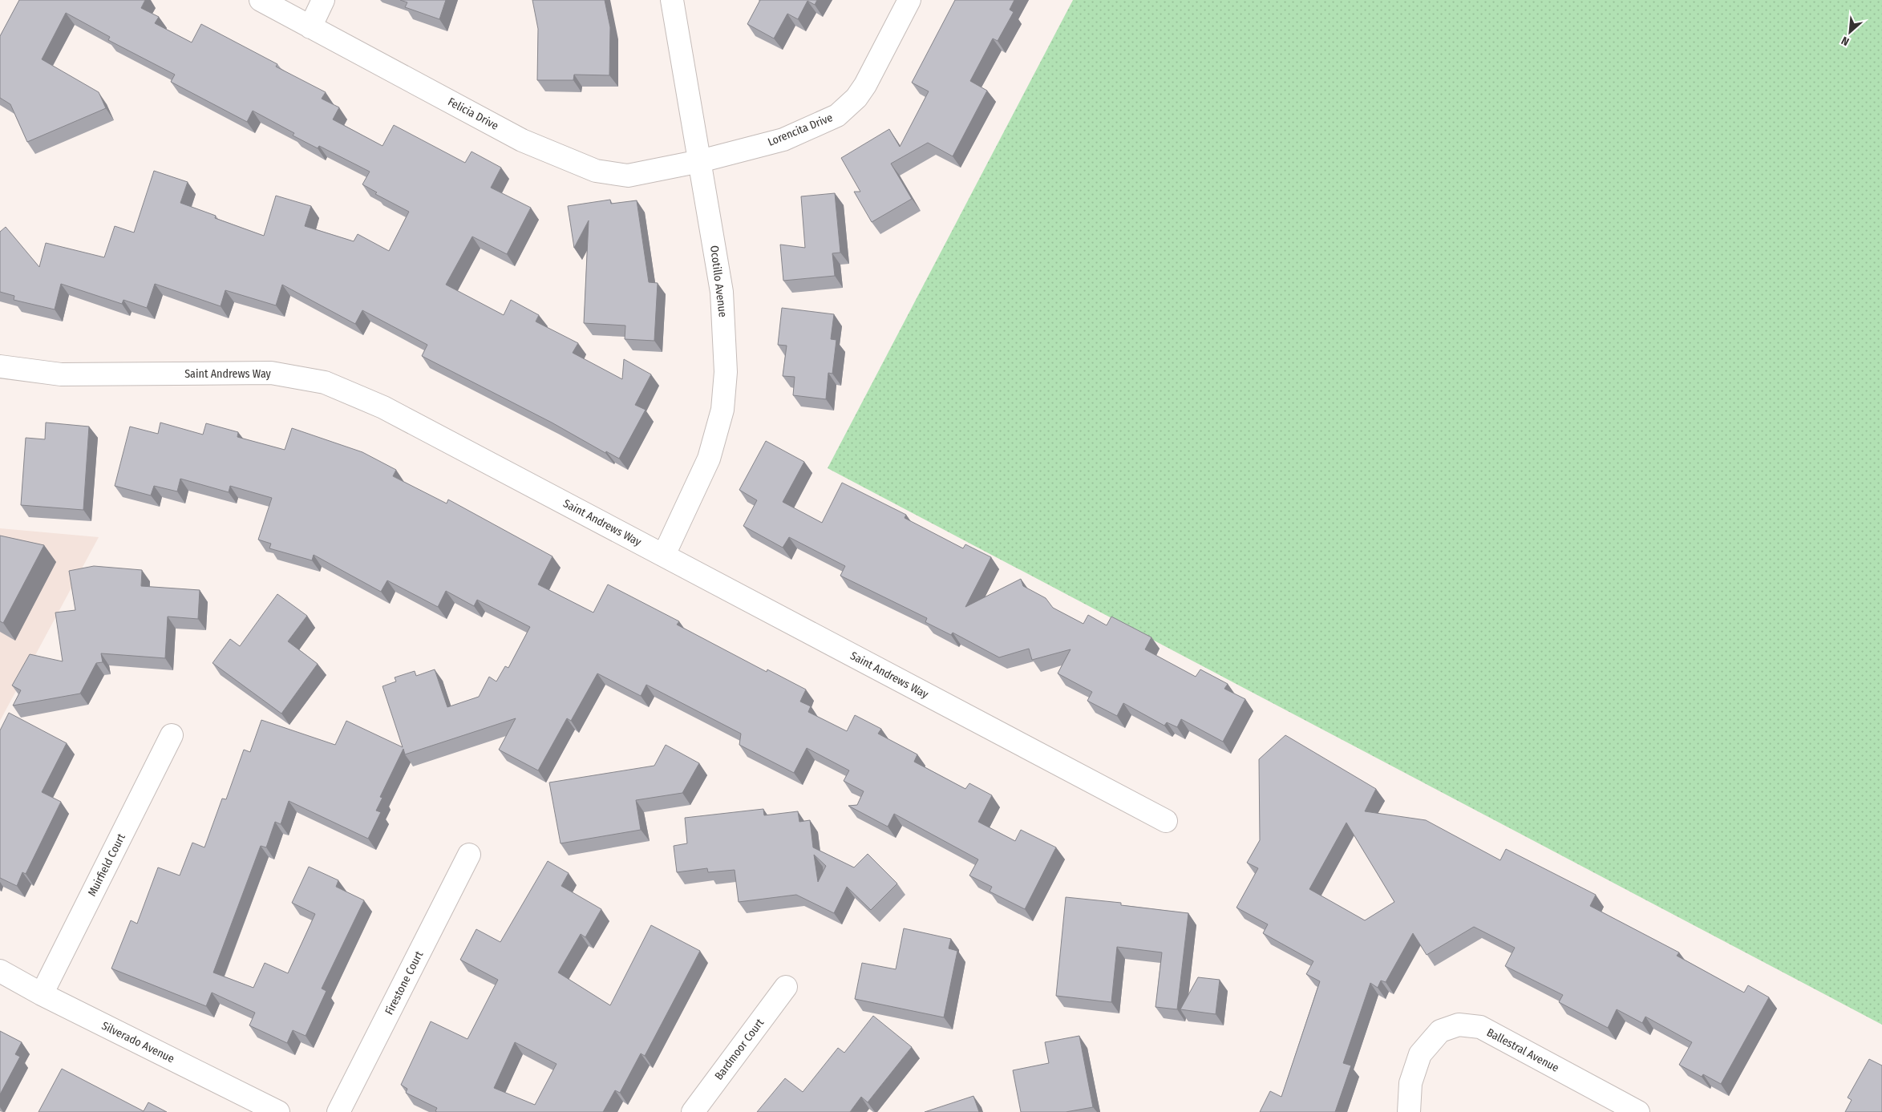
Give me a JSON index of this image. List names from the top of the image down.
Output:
{
  "streets": {
    "street": [
      "Felicia Drive",
      "Lorencita Drive",
      "Ocotillo Avenue",
      "Saint Andrews Way",
      "Muirfield Court",
      "Firestone Court",
      "Silverado Avenue",
      "Bardmoor Court",
      "Ballestral Avenue"
    ]
  },
  "crossings": [
    ["Felicia Drive", "Lorencita Drive"],
    ["Felicia Drive", "Ocotillo Avenue"],
    ["Lorencita Drive", "Ocotillo Avenue"],
    ["Ocotillo Avenue", "Saint Andrews Way"],
    ["Muirfield Court", "Silverado Avenue"]
  ],
  "north": "bottom left"
}
